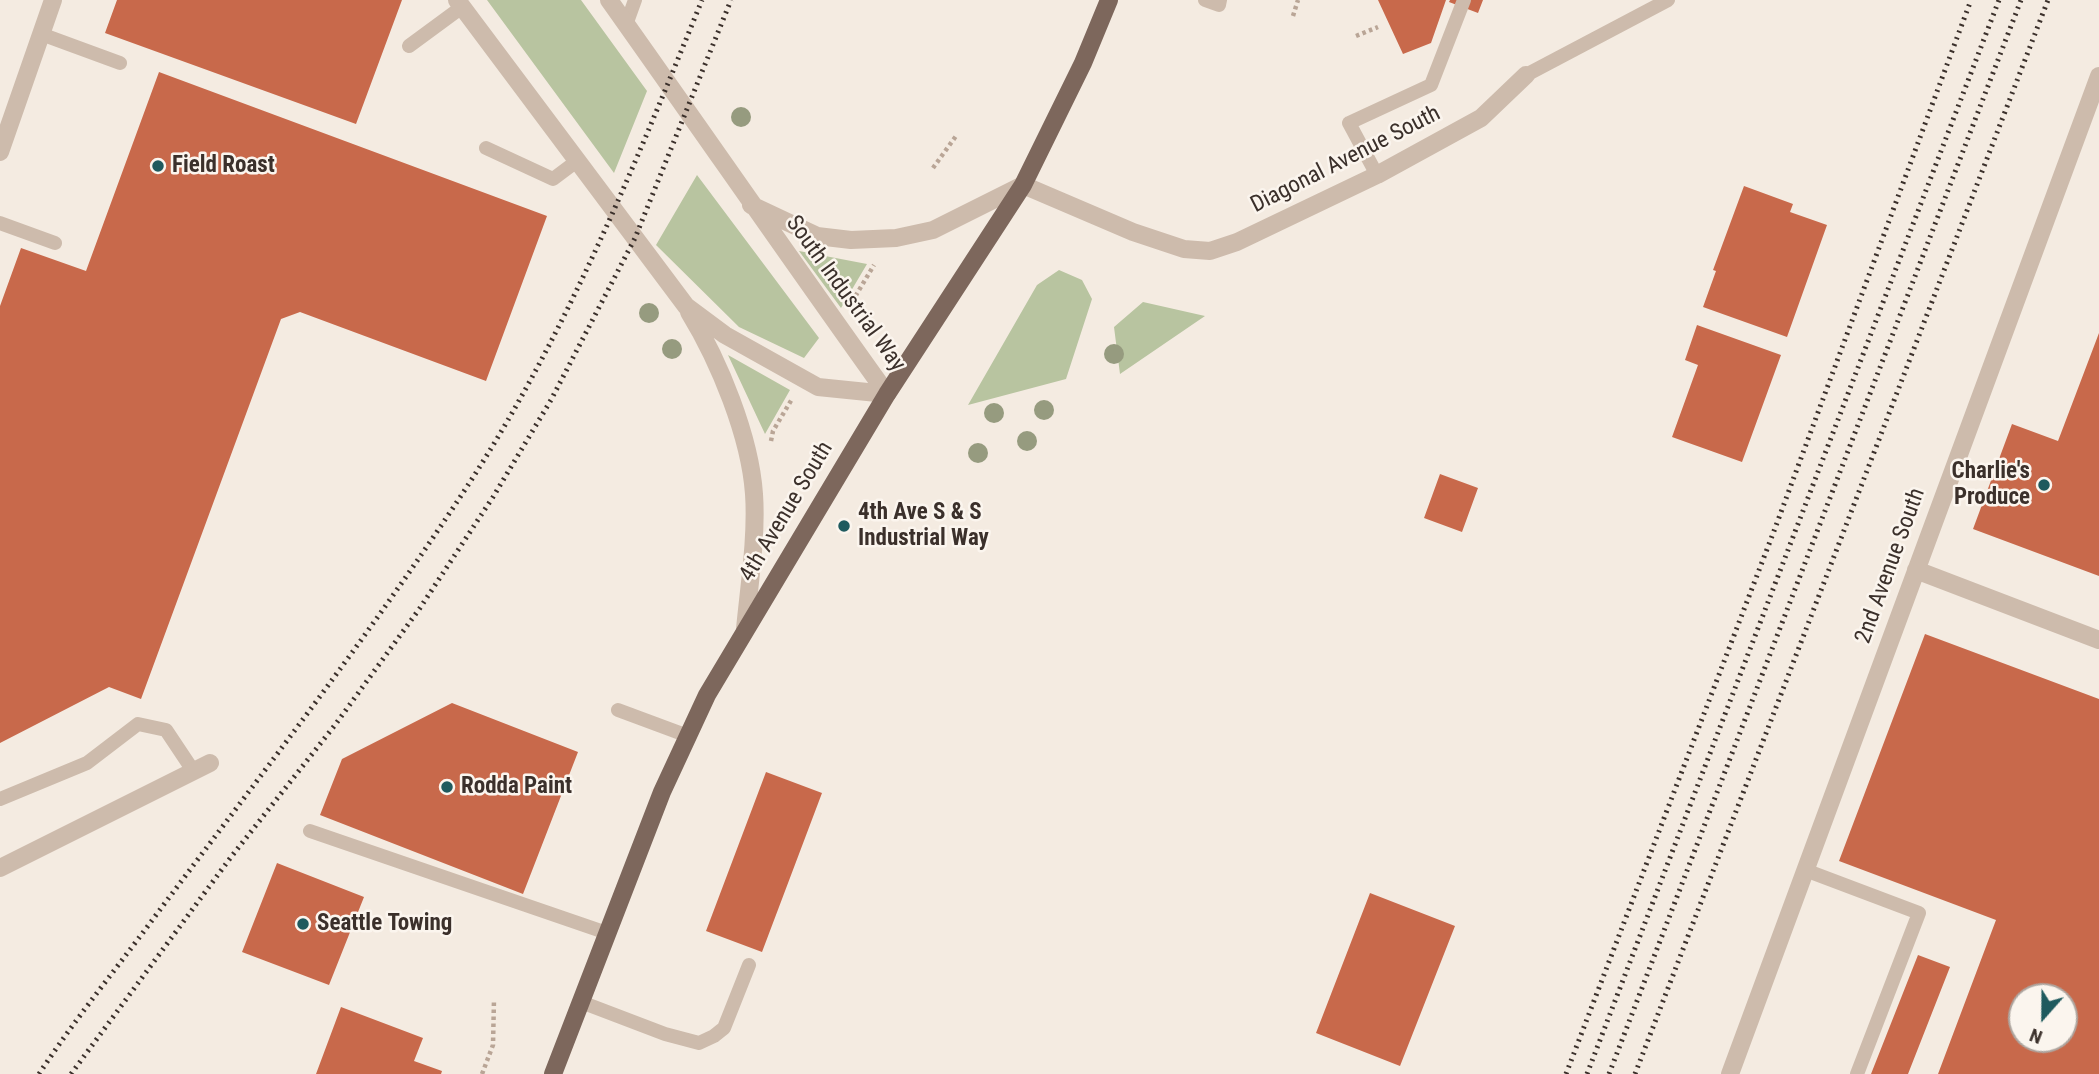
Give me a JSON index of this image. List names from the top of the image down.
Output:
{
  "streets": {
    "main road": ["4th Avenue South"],
    "street": ["Diagonal Avenue South", "South Industrial Way", "2nd Avenue South"]
  },
  "crossings": [
    ["Diagonal Avenue South", "4th Avenue South"],
    ["South Industrial Way", "4th Avenue South"]
  ],
  "places": [
    "Field Roast",
    "Charlie's Produce",
    "4th Ave S & S Industrial Way",
    "Rodda Paint",
    "Seattle Towing"
  ],
  "north": "bottom"
}
